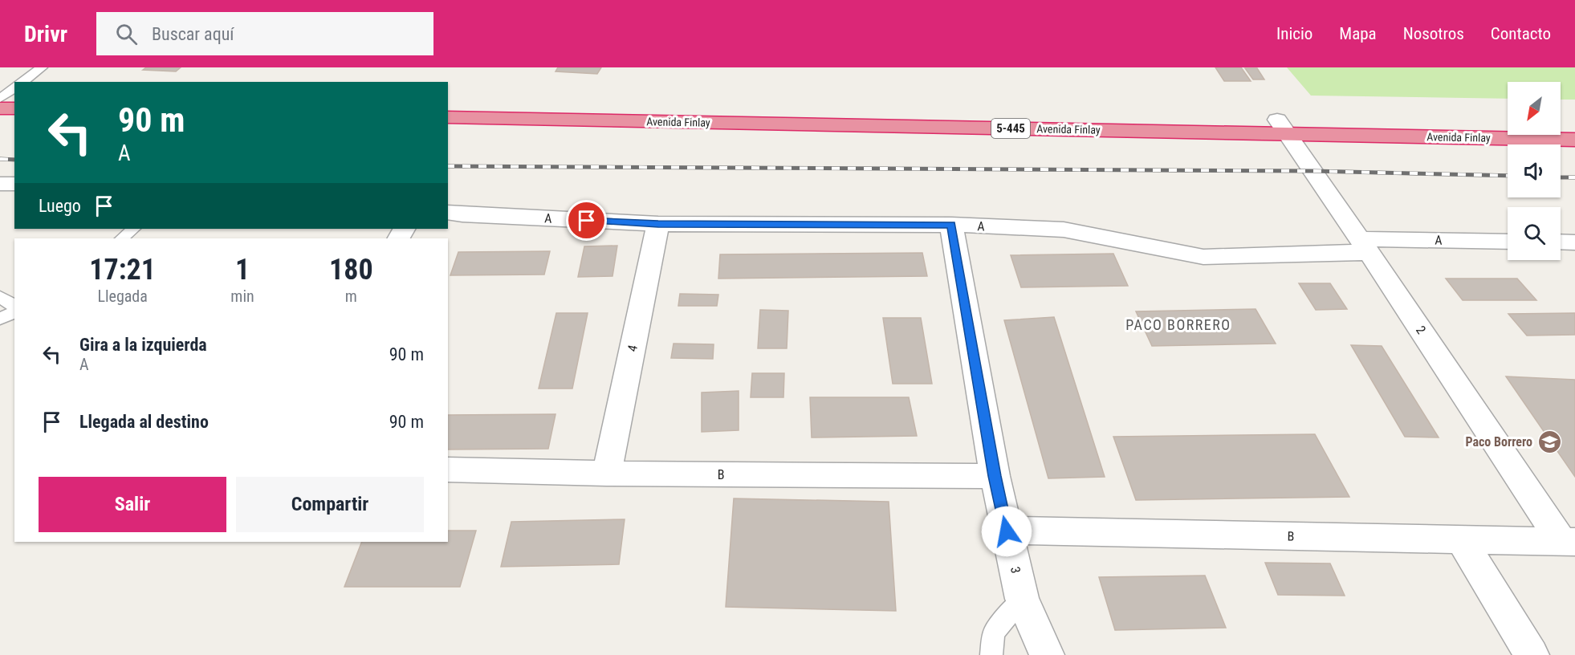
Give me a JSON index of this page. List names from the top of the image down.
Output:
{
  "streets": {
    "highway": ["Avenida Finlay", "5-445"],
    "street": [
      "A",
      "2",
      "4",
      "B",
      "3"
    ]
  },
  "crossings": [
    ["Avenida Finlay", "2"],
    ["A", "2"],
    ["A", "4"],
    ["A", "3"],
    ["2", "B"],
    ["4", "B"],
    ["B", "3"]
  ],
  "districts": ["PACO BORRERO"],
  "places": {
    "school or university": ["Paco Borrero"]
  },
  "north": "bottom left",
  "page": {
    "header": "Drivr",
    "search": "Buscar aquí",
    "nav": [
      "Inicio",
      "Mapa",
      "Nosotros",
      "Contacto"
    ],
    "turn": ["90 m", "A"],
    "then": "Luego",
    "eta": [
      "17:21",
      "Llegada",
      "1",
      "min",
      "180",
      "m"
    ],
    "list": [
      {
        "name": "Gira a la izquierda",
        "note": "A",
        "value": "90 m"
      },
      {
        "name": "Llegada al destino",
        "value": "90 m"
      }
    ],
    "buttons": ["Salir", "Compartir"]
  }
}
